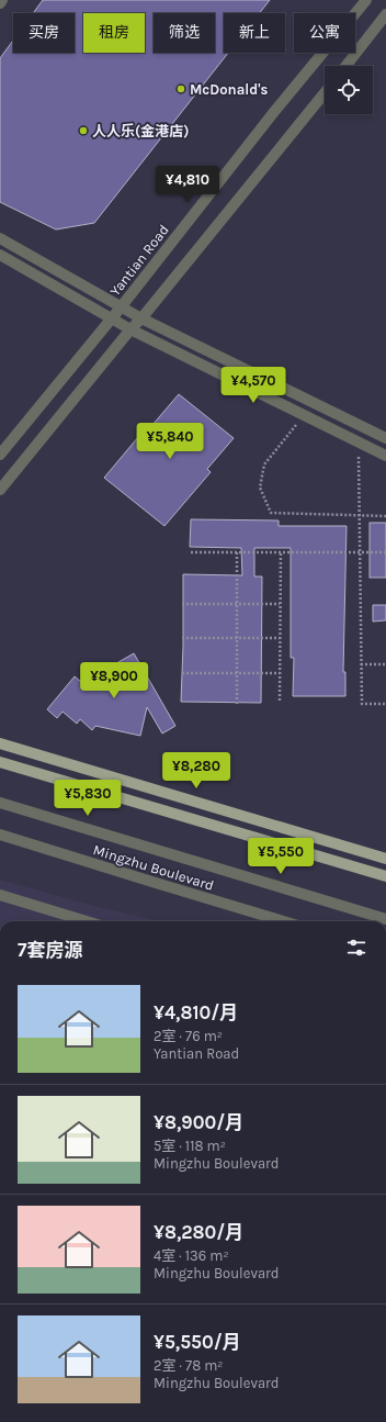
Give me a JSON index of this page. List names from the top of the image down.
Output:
{
  "streets": {
    "street": ["Yantian Road", "Mingzhu Boulevard"]
  },
  "places": ["McDonald's", "人人乐(金港店)"],
  "page": {
    "chip": [
      "买房",
      "租房",
      "筛选",
      "新上",
      "公寓"
    ],
    "price": [
      "¥4,810",
      "¥4,570",
      "¥5,840",
      "¥8,900",
      "¥8,280",
      "¥5,830",
      "¥5,550"
    ],
    "heading": "7套房源",
    "list": [
      {
        "name": "¥4,810/月",
        "note": "2室 · 76 m² · Yantian Road"
      },
      {
        "name": "¥8,900/月",
        "note": "5室 · 118 m² · Mingzhu Boulevard"
      },
      {
        "name": "¥8,280/月",
        "note": "4室 · 136 m² · Mingzhu Boulevard"
      },
      {
        "name": "¥5,550/月",
        "note": "2室 · 78 m² · Mingzhu Boulevard"
      }
    ]
  }
}
